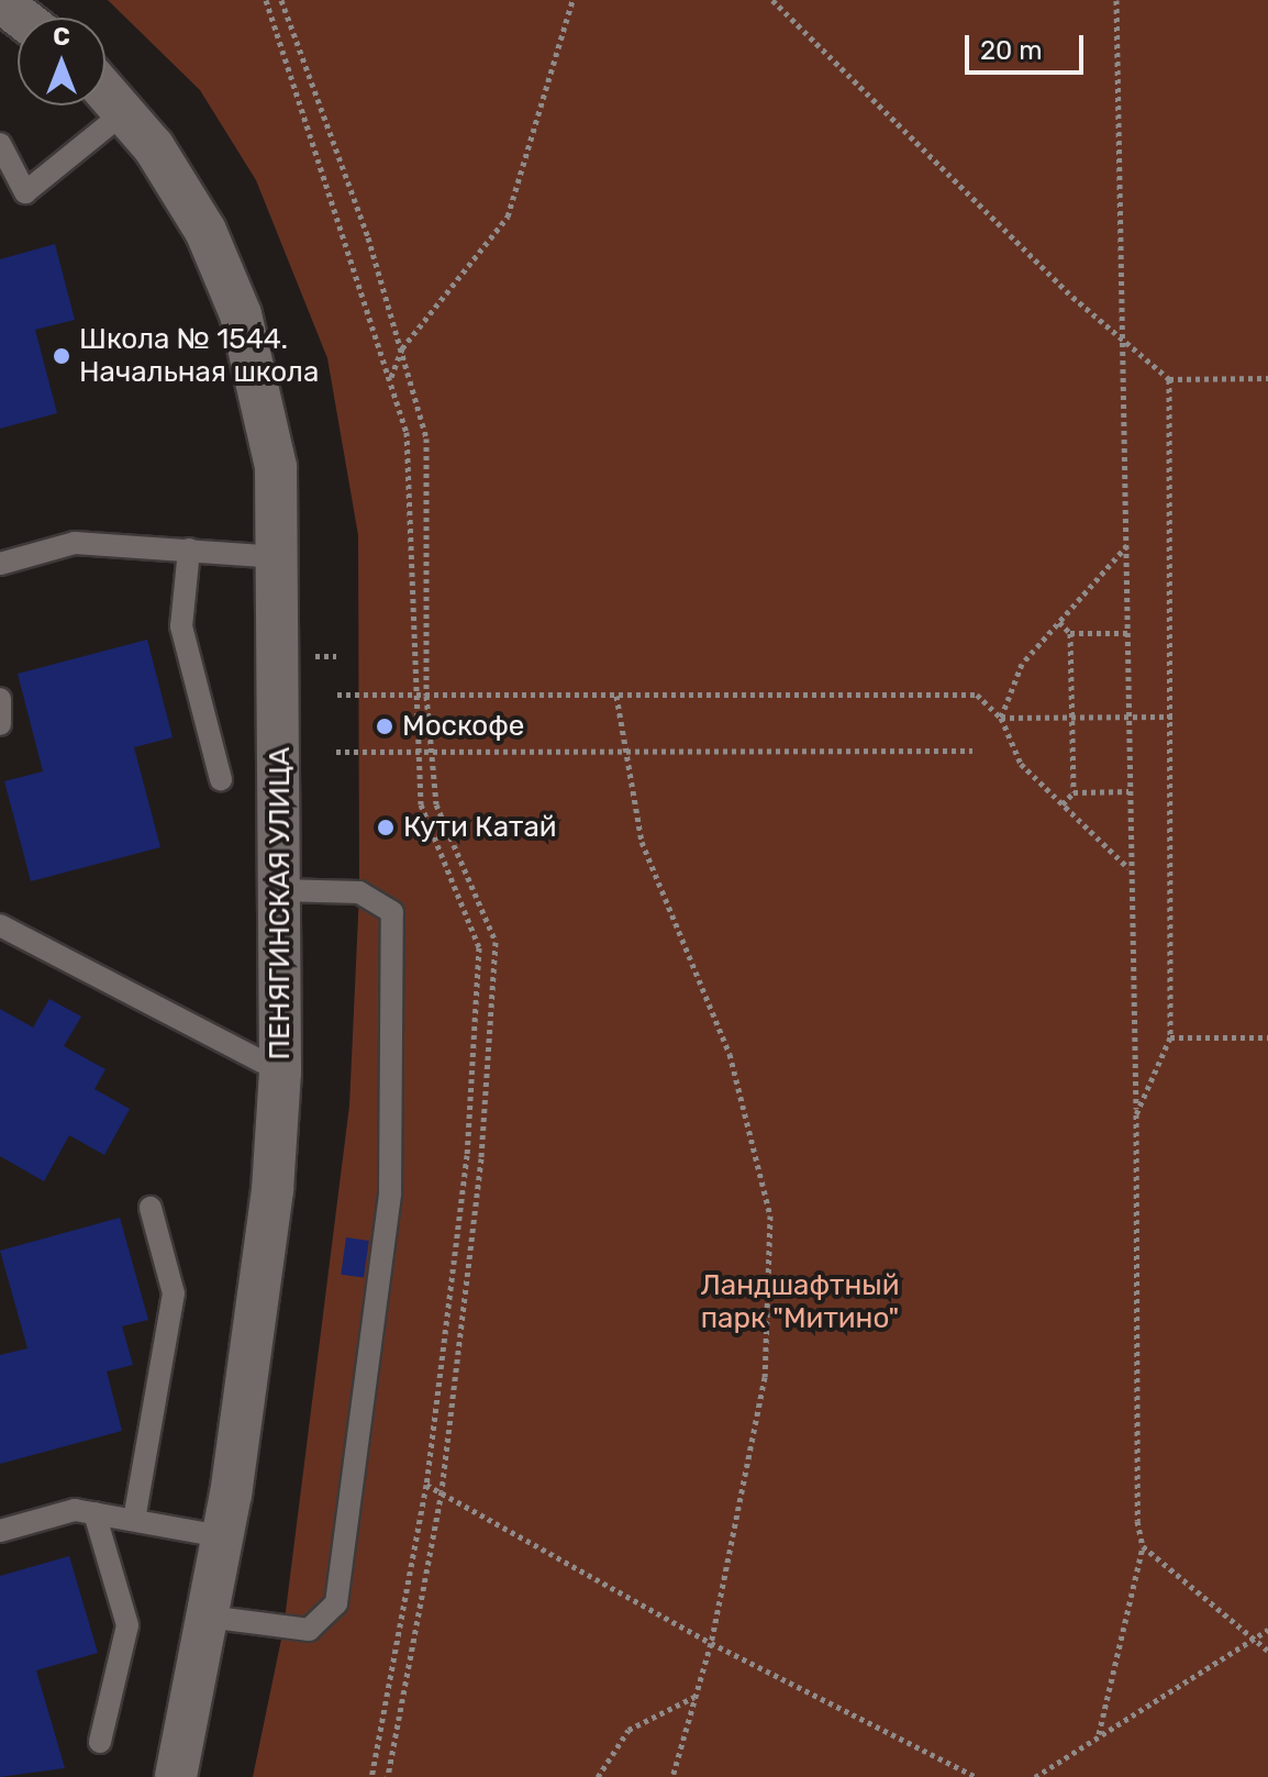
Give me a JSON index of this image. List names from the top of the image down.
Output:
{
  "streets": {
    "street": ["ПЕНЯГИНСКАЯ УЛИЦА"]
  },
  "parks": ["Ландшафтный парк \"Митино\""],
  "places": ["Школа № 1544. Начальная школа", "Москофе", "Кути Катай"],
  "scale_bar": "20 m",
  "north": "top"
}
